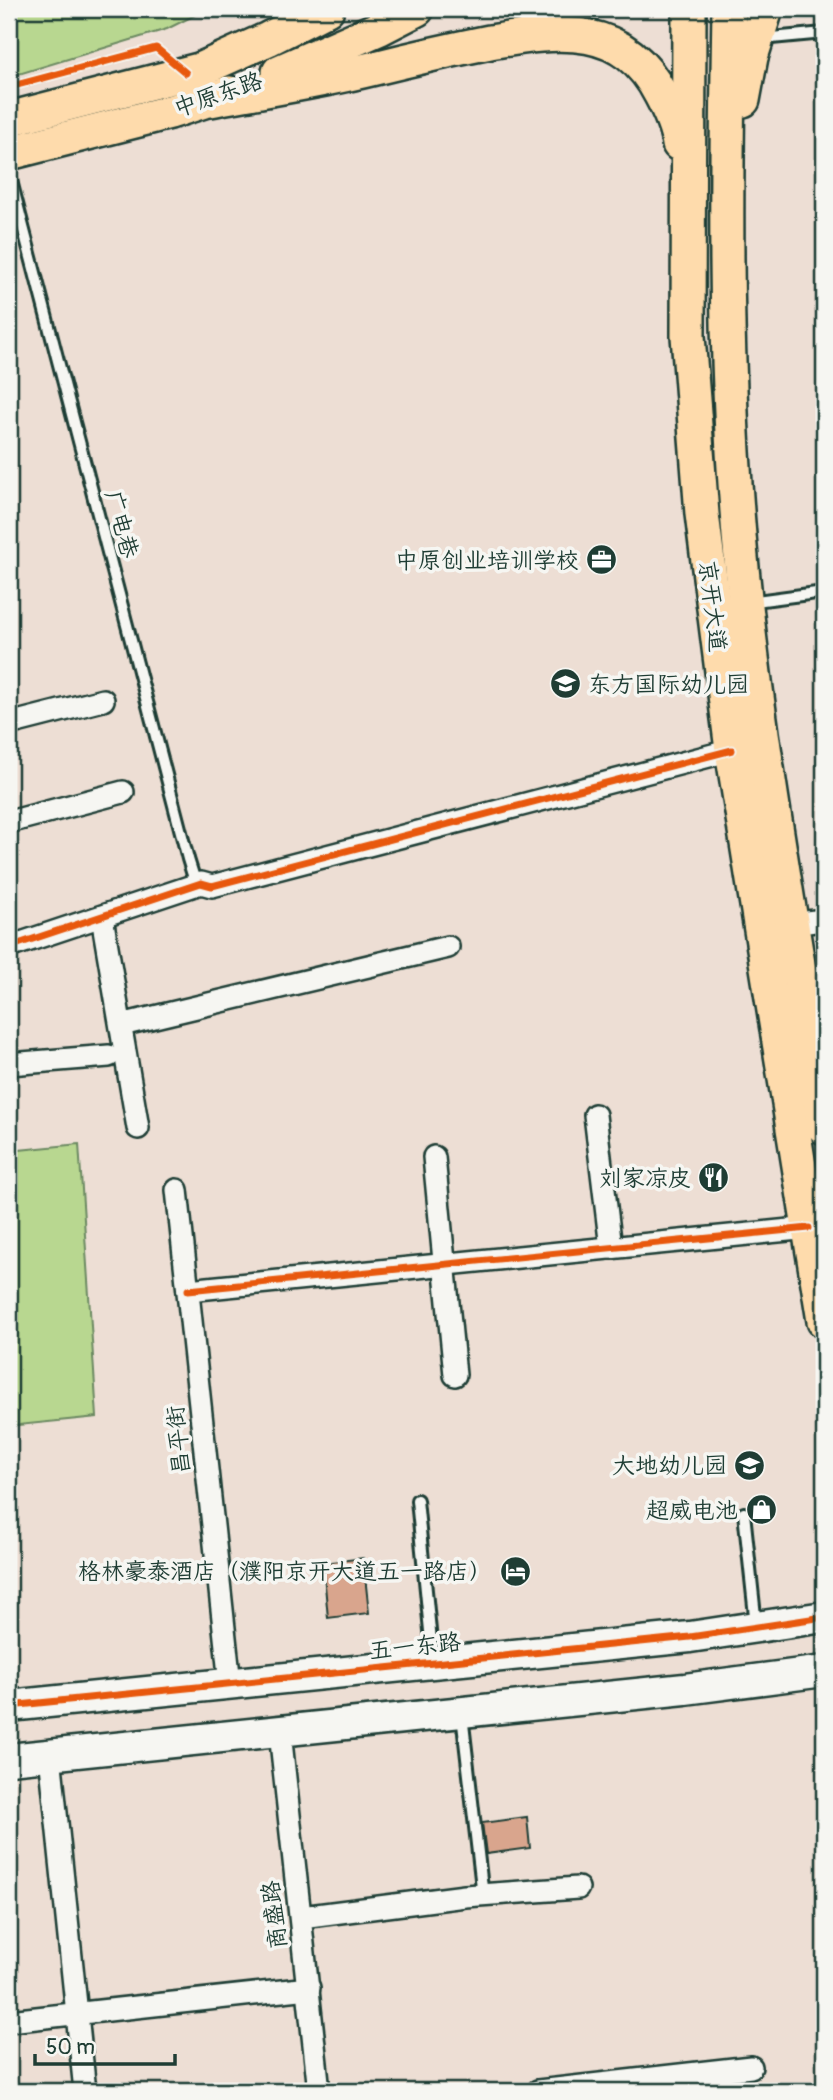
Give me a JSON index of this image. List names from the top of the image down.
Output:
{
  "streets": {
    "main road": ["中原东路", "京开大道"],
    "street": ["昌平街", "五一东路", "商盛路"],
    "lane": ["广电巷"]
  },
  "crossings": [
    ["昌平街", "五一东路"]
  ],
  "places": {
    "office": ["中原创业培训学校"],
    "school or university": ["东方国际幼儿园", "大地幼儿园"],
    "restaurant": ["刘家凉皮"],
    "shop": ["超威电池"],
    "hotel": ["格林豪泰酒店（濮阳京开大道五一路店）"]
  },
  "scale_bar": "50 m"
}
